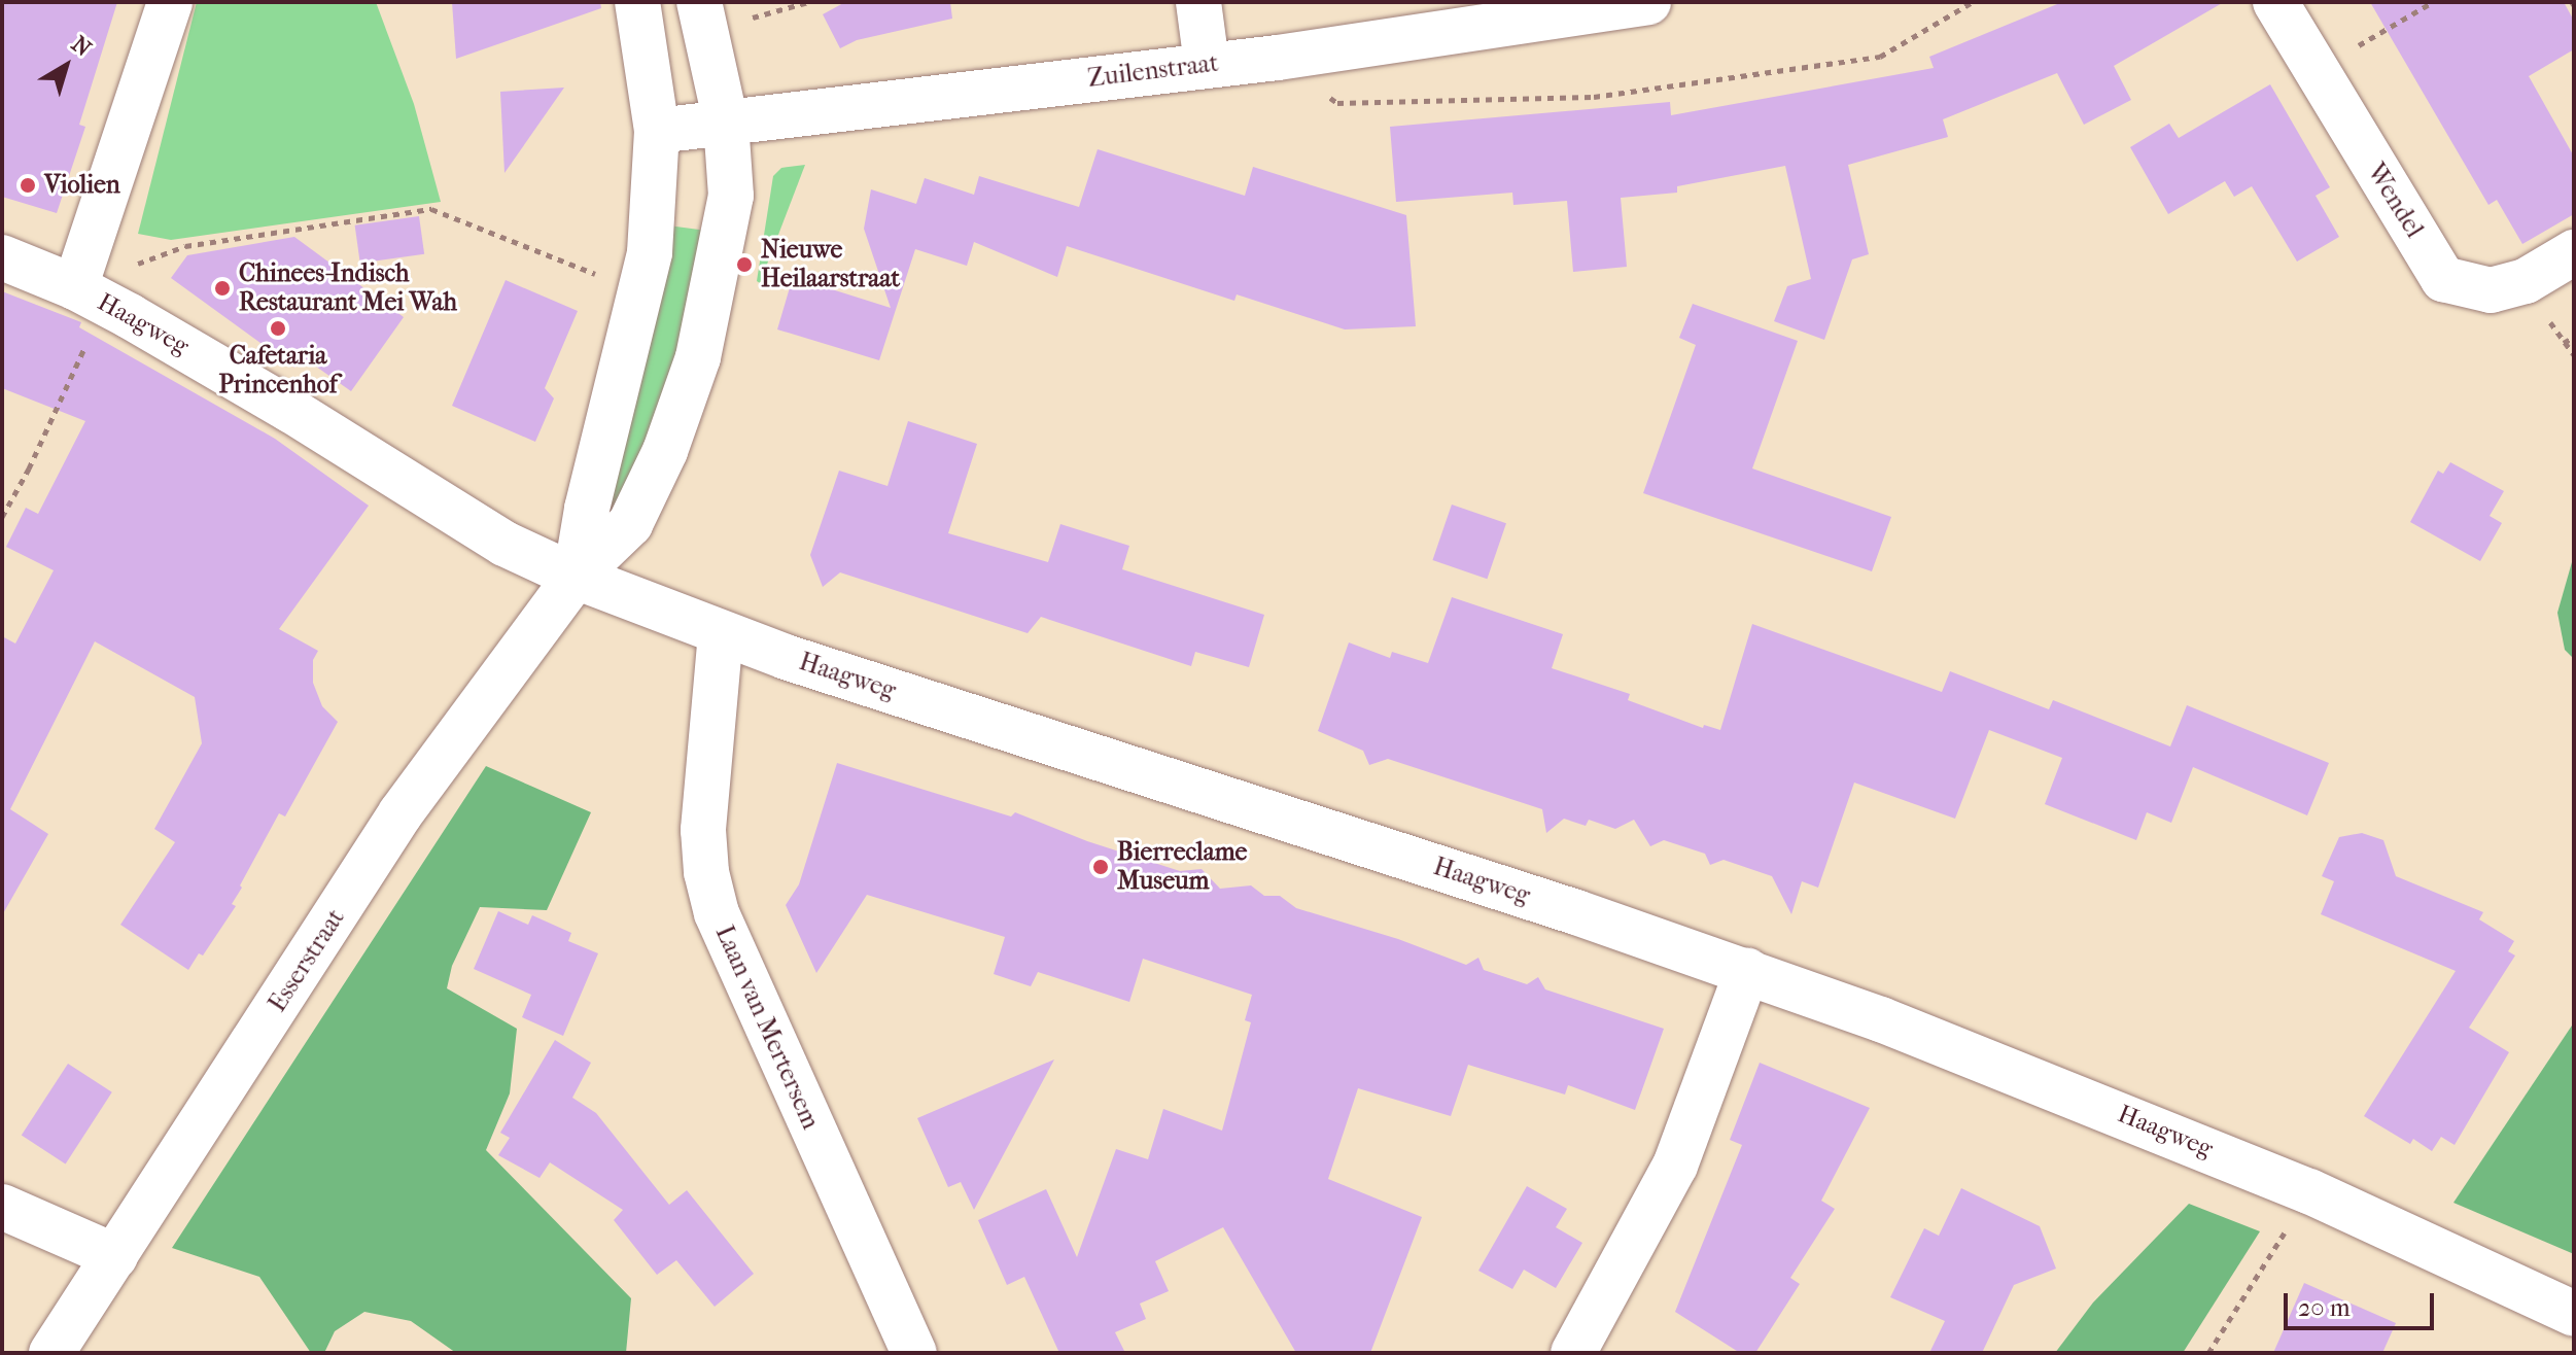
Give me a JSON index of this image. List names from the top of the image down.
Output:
{
  "streets": {
    "street": [
      "Zuilenstraat",
      "Wendel",
      "Haagweg",
      "Esserstraat",
      "Laan van Mertersem"
    ]
  },
  "crossings": [
    ["Haagweg", "Esserstraat"],
    ["Haagweg", "Laan van Mertersem"]
  ],
  "places": [
    "Violien",
    "Nieuwe Heilaarstraat",
    "Chinees-Indisch Restaurant Mei Wah",
    "Cafetaria Princenhof",
    "Bierreclame Museum"
  ],
  "scale_bar": "20 m",
  "north": "top right"
}
